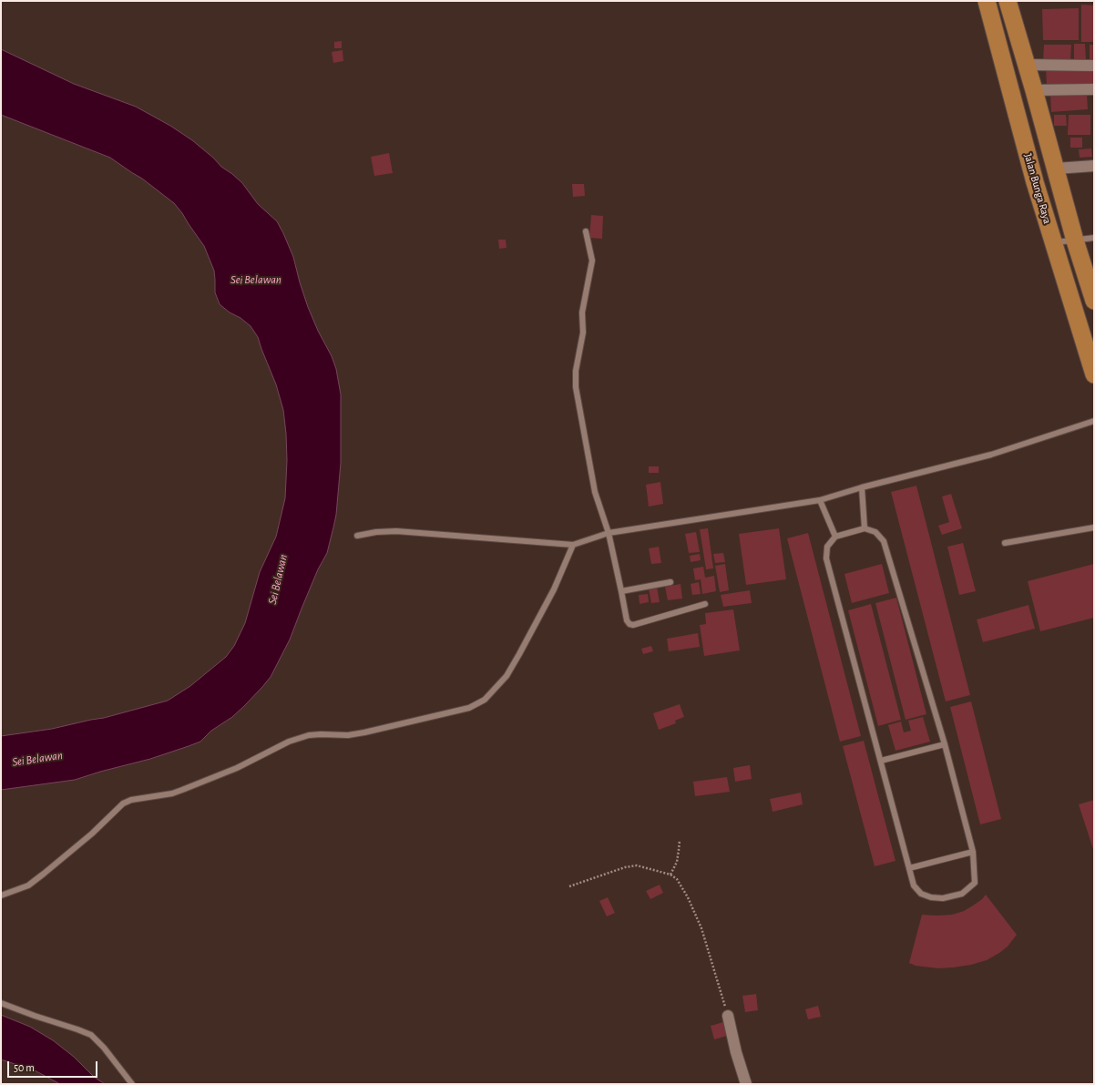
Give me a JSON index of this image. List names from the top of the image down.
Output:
{
  "streets": {
    "main road": ["Jalan Bunga Raya"]
  },
  "water": ["Sei Belawan"],
  "scale_bar": "50 m"
}
